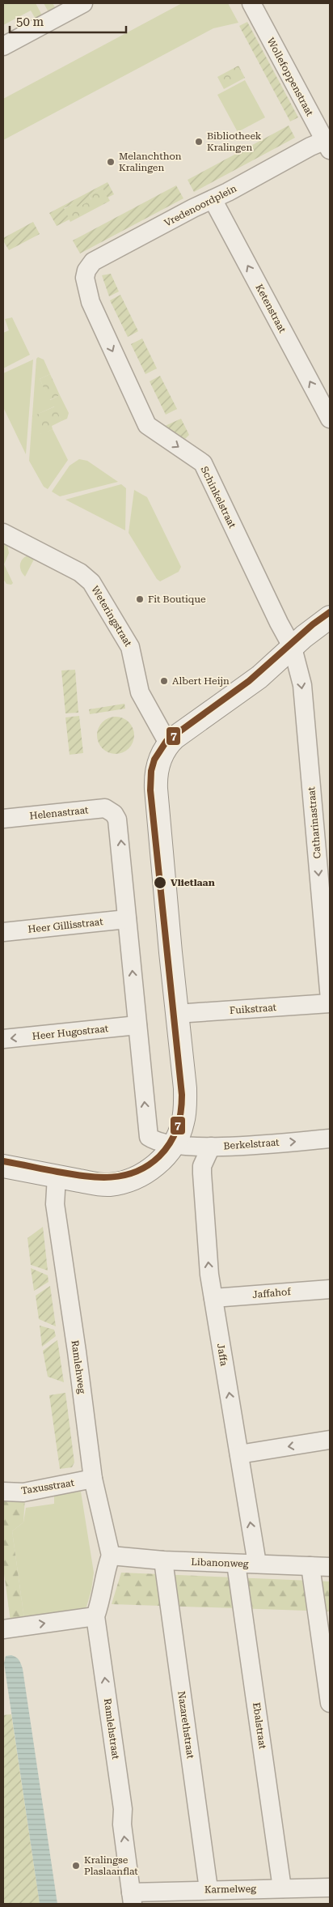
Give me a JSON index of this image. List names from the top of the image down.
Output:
{
  "streets": {
    "street": [
      "Wollefoppenstraat",
      "Vredenoordplein",
      "Ketenstraat",
      "Schinkelstraat",
      "Weteringstraat",
      "Helenastraat",
      "Catharinastraat",
      "Heer Gillisstraat",
      "Fuikstraat",
      "Heer Hugostraat",
      "Berkelstraat",
      "Jaffahof",
      "Jaffa",
      "Ramlehweg",
      "Taxusstraat",
      "Libanonweg",
      "Nazarethstraat",
      "Ebalstraat",
      "Ramlehstraat",
      "Karmelweg"
    ]
  },
  "crossings": [
    ["Wollefoppenstraat", "Vredenoordplein"],
    ["Vredenoordplein", "Ketenstraat"],
    ["Vredenoordplein", "Schinkelstraat"],
    ["Schinkelstraat", "Catharinastraat"],
    ["Helenastraat", "Heer Gillisstraat"],
    ["Berkelstraat", "Jaffa"],
    ["Jaffahof", "Jaffa"],
    ["Jaffa", "Libanonweg"],
    ["Ramlehweg", "Taxusstraat"],
    ["Ramlehweg", "Libanonweg"],
    ["Ramlehweg", "Ramlehstraat"],
    ["Libanonweg", "Nazarethstraat"],
    ["Libanonweg", "Ebalstraat"],
    ["Libanonweg", "Ramlehstraat"],
    ["Nazarethstraat", "Karmelweg"],
    ["Ebalstraat", "Karmelweg"],
    ["Ramlehstraat", "Karmelweg"]
  ],
  "one_way": [
    "Ketenstraat",
    "Schinkelstraat",
    "Berkelstraat",
    "Jaffa",
    "Ramlehstraat"
  ],
  "places": [
    "Bibliotheek Kralingen",
    "Melanchthon Kralingen",
    "Fit Boutique",
    "Albert Heijn",
    "Vlietlaan",
    "Kralingse Plaslaanflat"
  ],
  "lines": ["transit line 7"],
  "scale_bar": "50 m"
}
